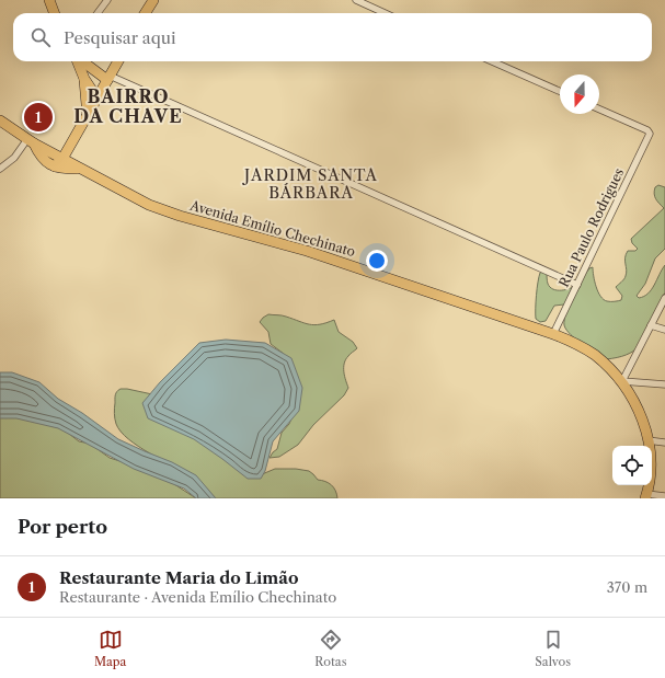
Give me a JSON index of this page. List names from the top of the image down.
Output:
{
  "streets": {
    "main road": ["Avenida Emílio Chechinato"],
    "street": ["Rua Paulo Rodrigues"]
  },
  "crossings": [
    ["Rua Paulo Rodrigues", "Avenida Emílio Chechinato"]
  ],
  "districts": ["BAIRRO DA CHAVE", "JARDIM SANTA BÁRBARA"],
  "north": "bottom",
  "page": {
    "search": "Pesquisar aqui",
    "pins": "1",
    "heading": "Por perto",
    "list": [
      {
        "mark": "1",
        "name": "Restaurante Maria do Limão",
        "note": "Restaurante · Avenida Emílio Chechinato",
        "value": "370 m"
      }
    ],
    "nav": ["Mapa", "Rotas", "Salvos"]
  }
}
